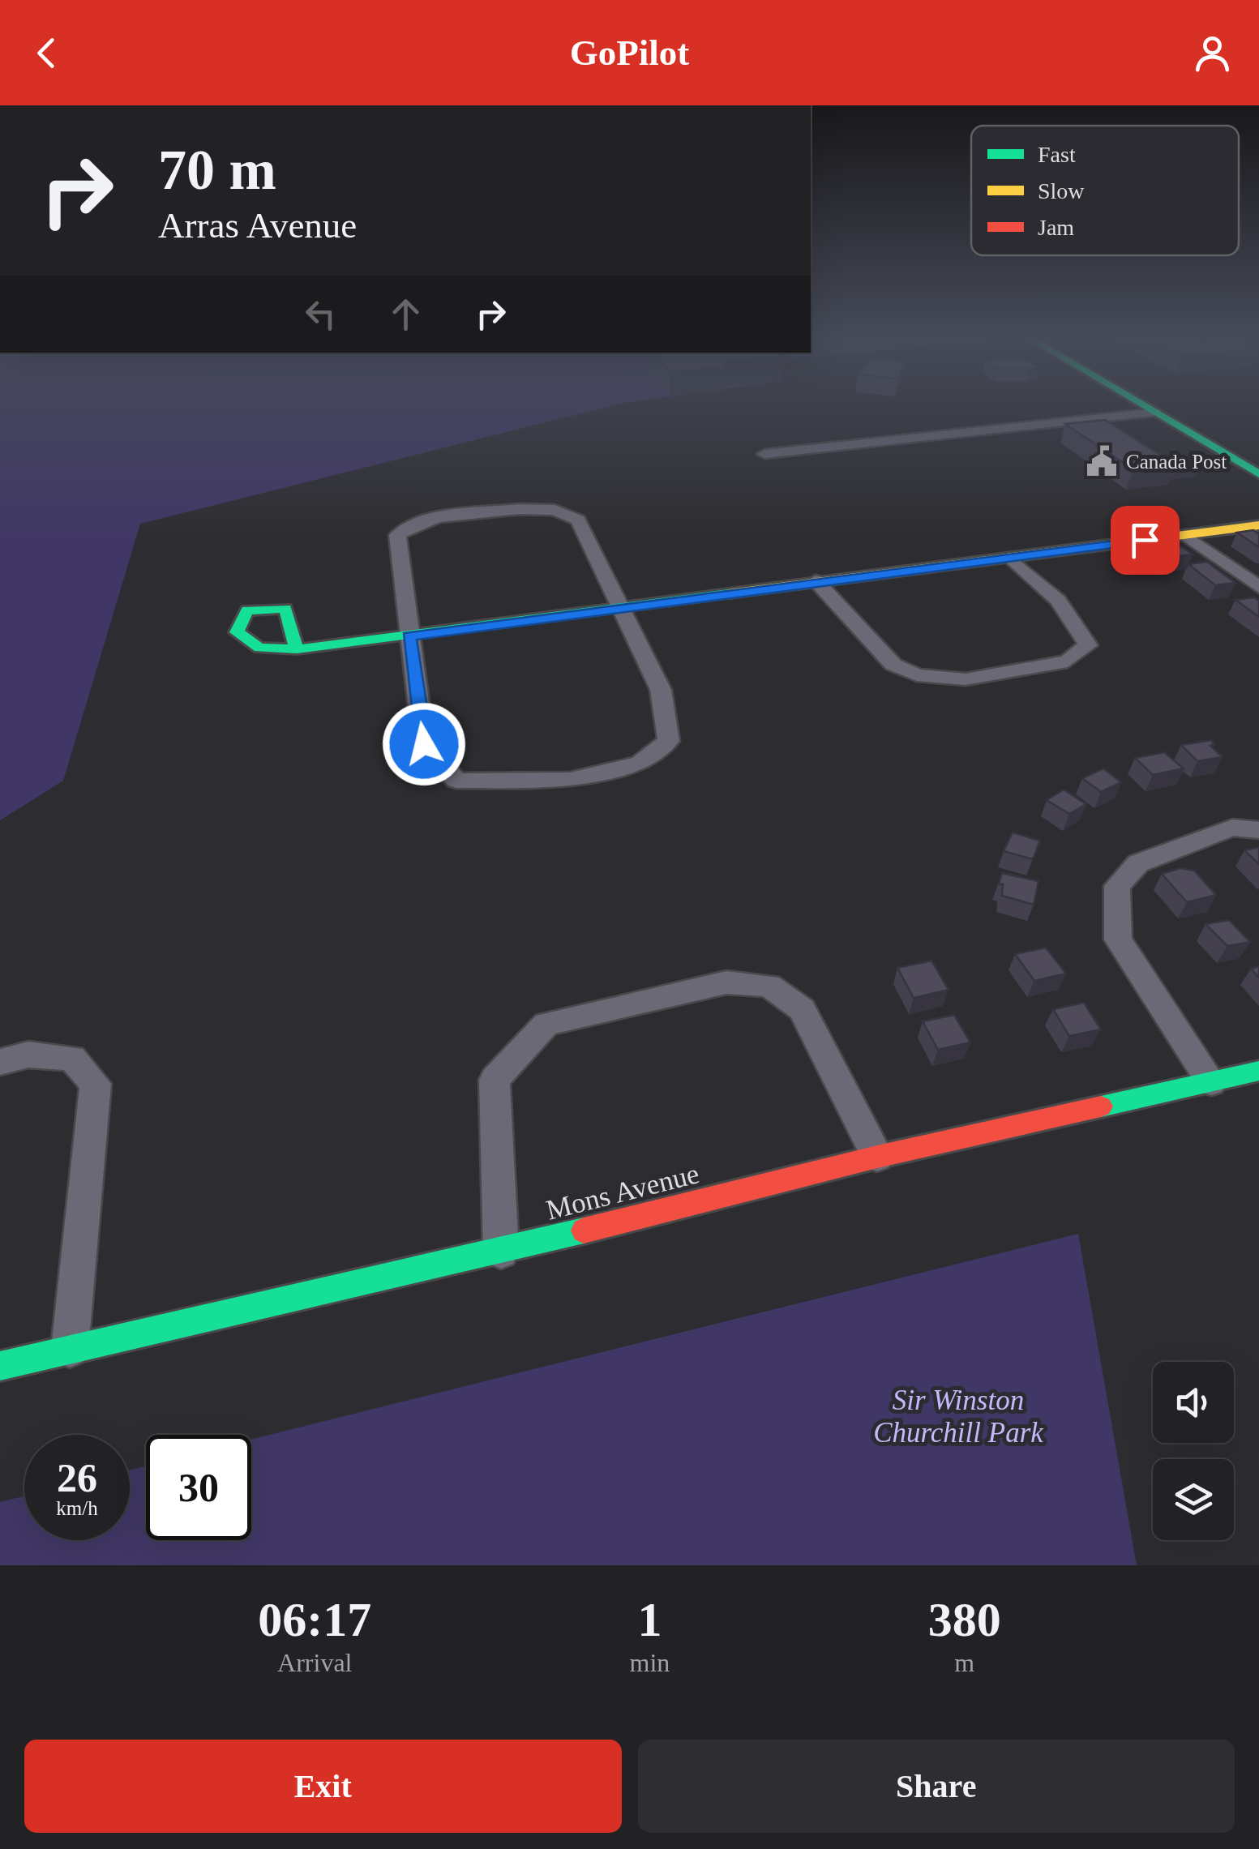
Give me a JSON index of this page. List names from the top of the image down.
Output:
{
  "streets": {
    "street": ["Mons Avenue"]
  },
  "parks": ["Sir Winston Churchill Park"],
  "places": {
    "public building": ["Canada Post"]
  },
  "legend": ["Fast", "Slow", "Jam"],
  "page": {
    "header": "GoPilot",
    "turn": ["70 m", "Arras Avenue"],
    "speed": "26 km/h",
    "limit": "30",
    "eta": [
      "06:17",
      "Arrival",
      "1",
      "min",
      "380",
      "m"
    ],
    "buttons": ["Exit", "Share"]
  }
}
